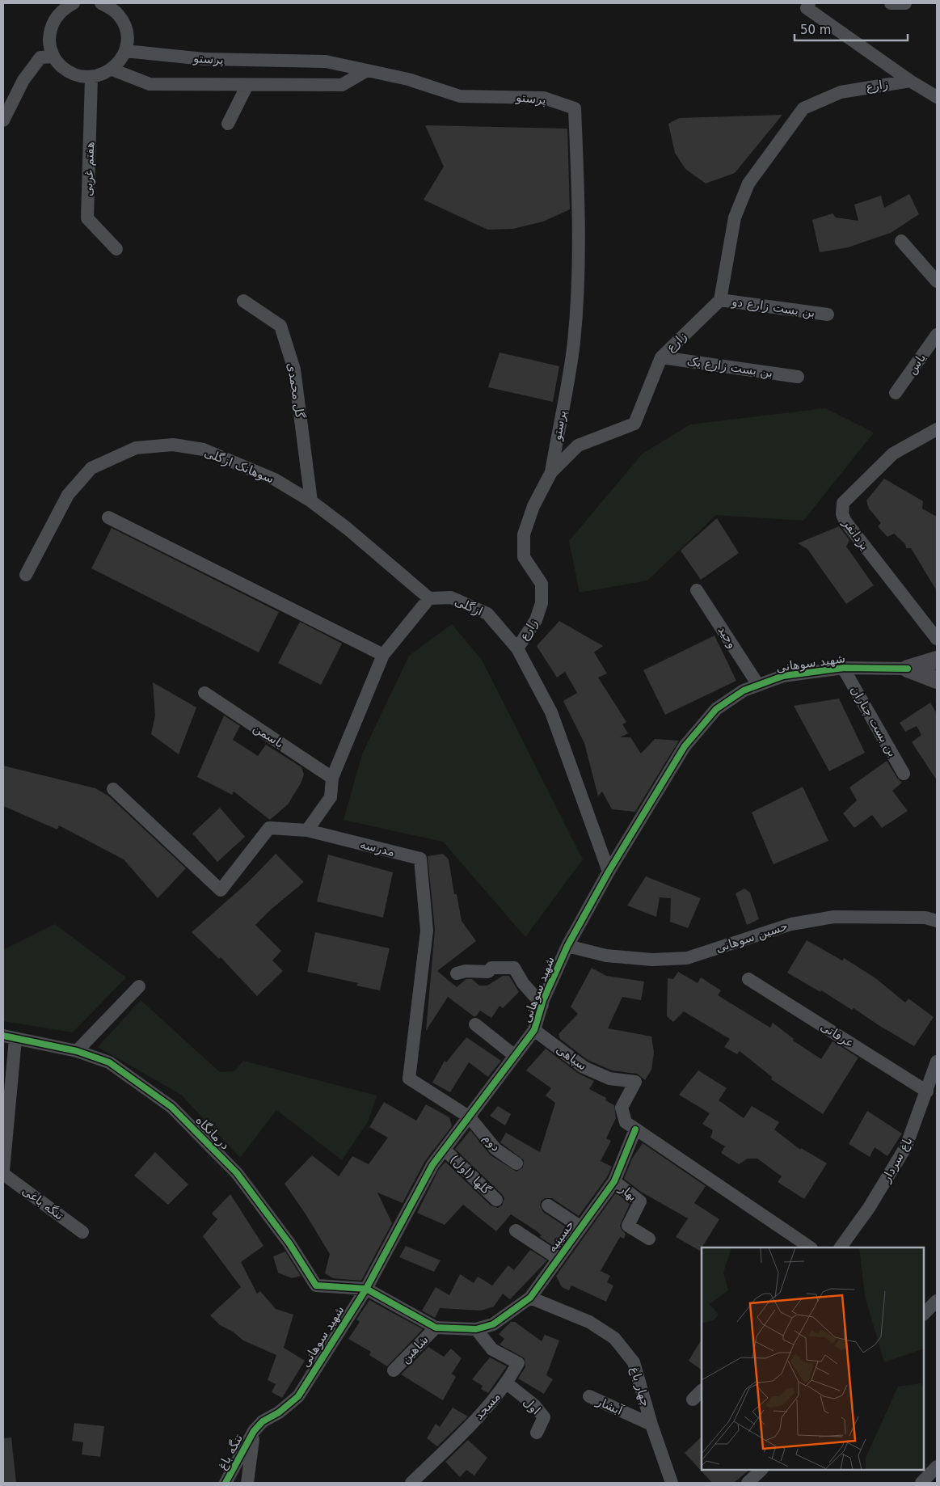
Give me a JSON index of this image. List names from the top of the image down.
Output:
{
  "streets": {
    "main road": ["شهید سوهانی"],
    "street": [
      "پرستو",
      "زارع",
      "هفتم غربی",
      "بن بست زارع دو",
      "یاس",
      "بن بست زارع یک",
      "گل محمدی",
      "سوهانک ازگلی",
      "یزدانفر",
      "ازگلی",
      "وحید",
      "بن بست چناران",
      "یاسمن",
      "مدرسه",
      "حسین سوهانی",
      "عرفاتی",
      "سپاهی",
      "درمانگاه",
      "دوم",
      "باغ سردار",
      "گلها (اول)",
      "بهار",
      "تنگه باغی",
      "حسینیه",
      "شاهین",
      "چهار باغ",
      "مسجد",
      "اول",
      "آبشار",
      "تنگه باغ"
    ]
  },
  "crossings": [
    ["پرستو", "زارع"],
    ["زارع", "بن بست زارع دو"],
    ["زارع", "بن بست زارع یک"],
    ["زارع", "ازگلی"],
    ["گل محمدی", "سوهانک ازگلی"],
    ["سوهانک ازگلی", "ازگلی"],
    ["ازگلی", "شهید سوهانی"],
    ["وحید", "شهید سوهانی"],
    ["شهید سوهانی", "بن بست چناران"],
    ["شهید سوهانی", "مدرسه"],
    ["شهید سوهانی", "حسین سوهانی"],
    ["شهید سوهانی", "سپاهی"],
    ["شهید سوهانی", "درمانگاه"],
    ["شهید سوهانی", "دوم"],
    ["شهید سوهانی", "گلها (اول)"],
    ["شهید سوهانی", "تنگه باغ"],
    ["مدرسه", "دوم"],
    ["عرفاتی", "باغ سردار"],
    ["سپاهی", "حسینیه"],
    ["درمانگاه", "تنگه باغی"],
    ["بهار", "حسینیه"],
    ["حسینیه", "چهار باغ"],
    ["حسینیه", "مسجد"],
    ["چهار باغ", "آبشار"],
    ["مسجد", "اول"]
  ],
  "scale_bar": "50 m"
}
